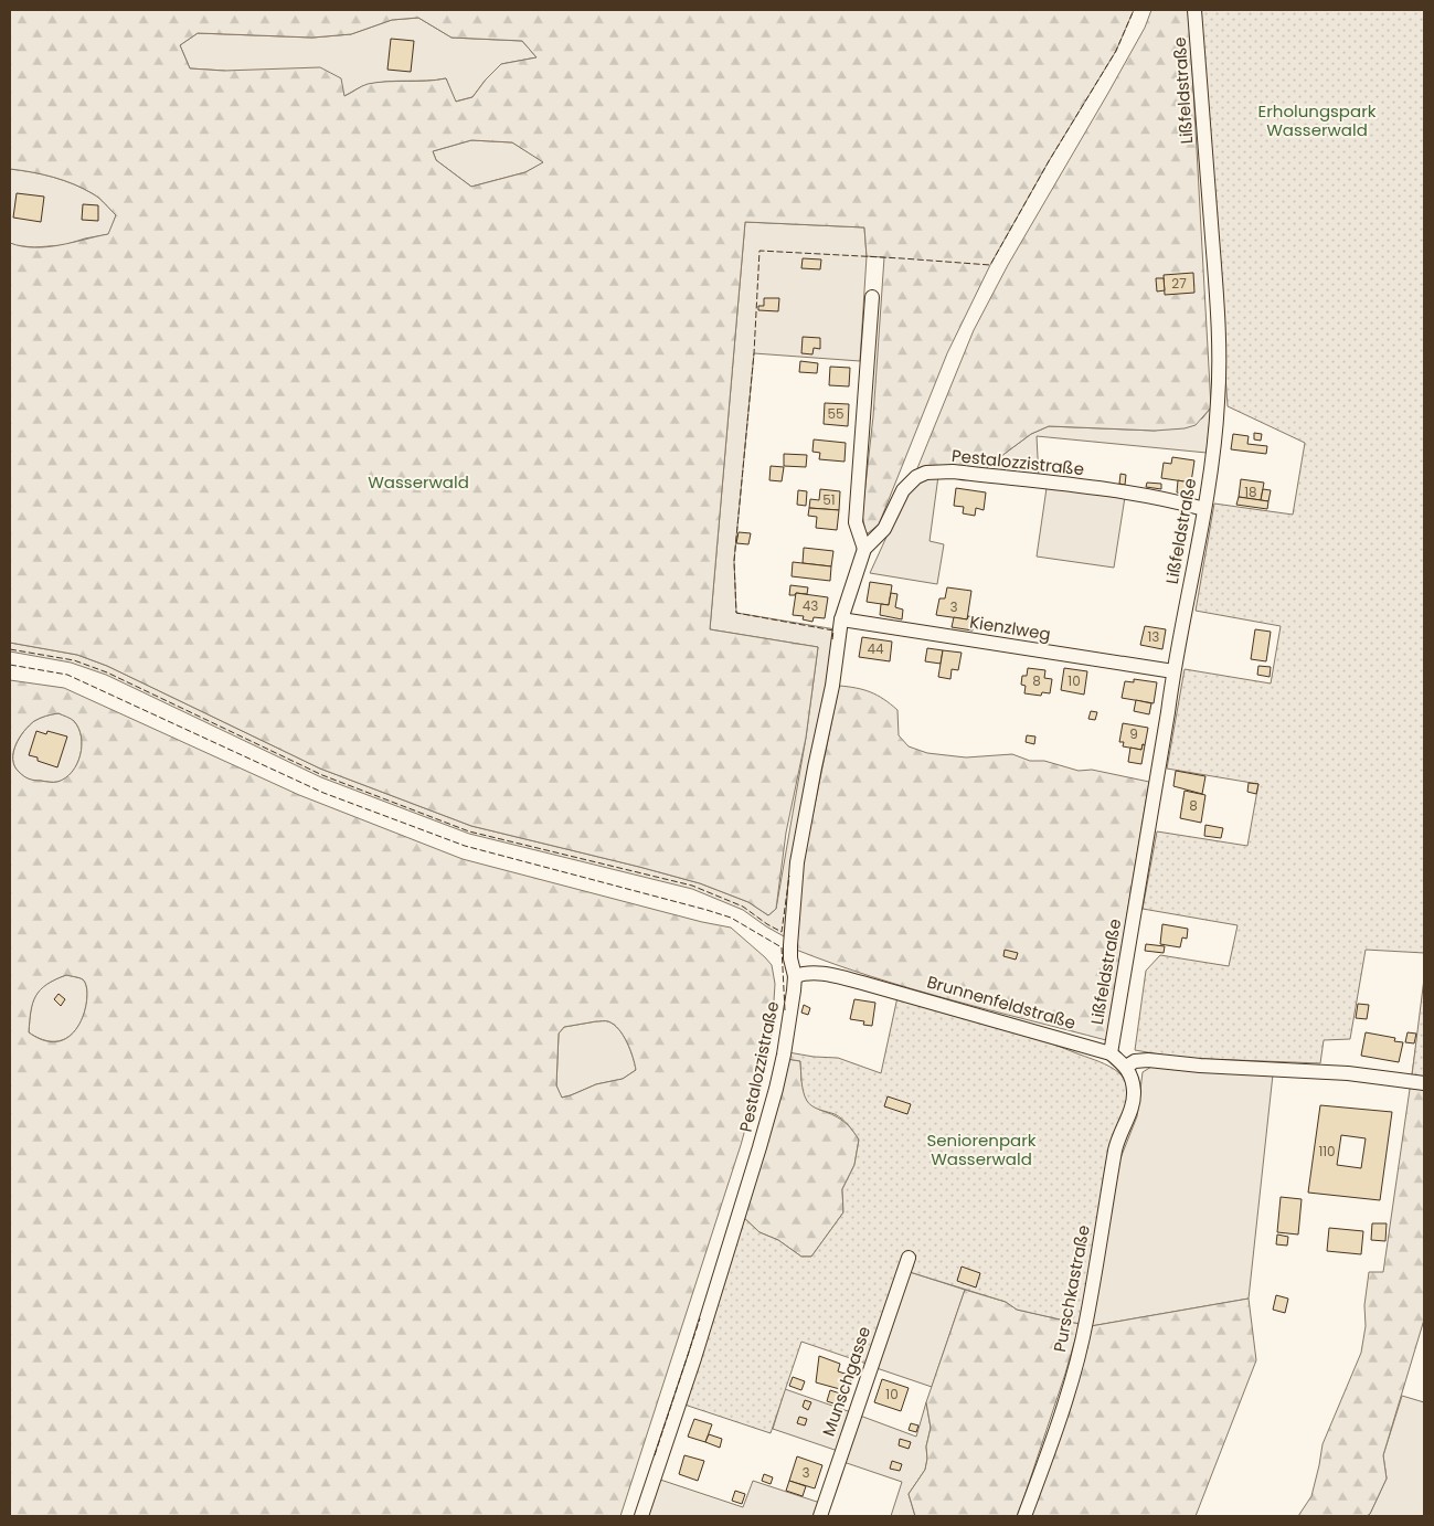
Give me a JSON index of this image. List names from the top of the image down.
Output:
{
  "streets": {
    "street": [
      "Lißfeldstraße",
      "Pestalozzistraße",
      "Kienzlweg",
      "Brunnenfeldstraße",
      "Purschkastraße",
      "Munschgasse"
    ]
  },
  "crossings": [
    ["Lißfeldstraße", "Pestalozzistraße"],
    ["Lißfeldstraße", "Kienzlweg"],
    ["Lißfeldstraße", "Brunnenfeldstraße"],
    ["Pestalozzistraße", "Kienzlweg"],
    ["Pestalozzistraße", "Brunnenfeldstraße"],
    ["Brunnenfeldstraße", "Purschkastraße"]
  ],
  "parks": ["Erholungspark Wasserwald", "Wasserwald", "Seniorenpark Wasserwald"],
  "house_numbers": [
    "27",
    "55",
    "18",
    "51",
    "43",
    "3",
    "13",
    "44",
    "8",
    "10",
    "9",
    "8",
    "110",
    "10",
    "3"
  ]
}
